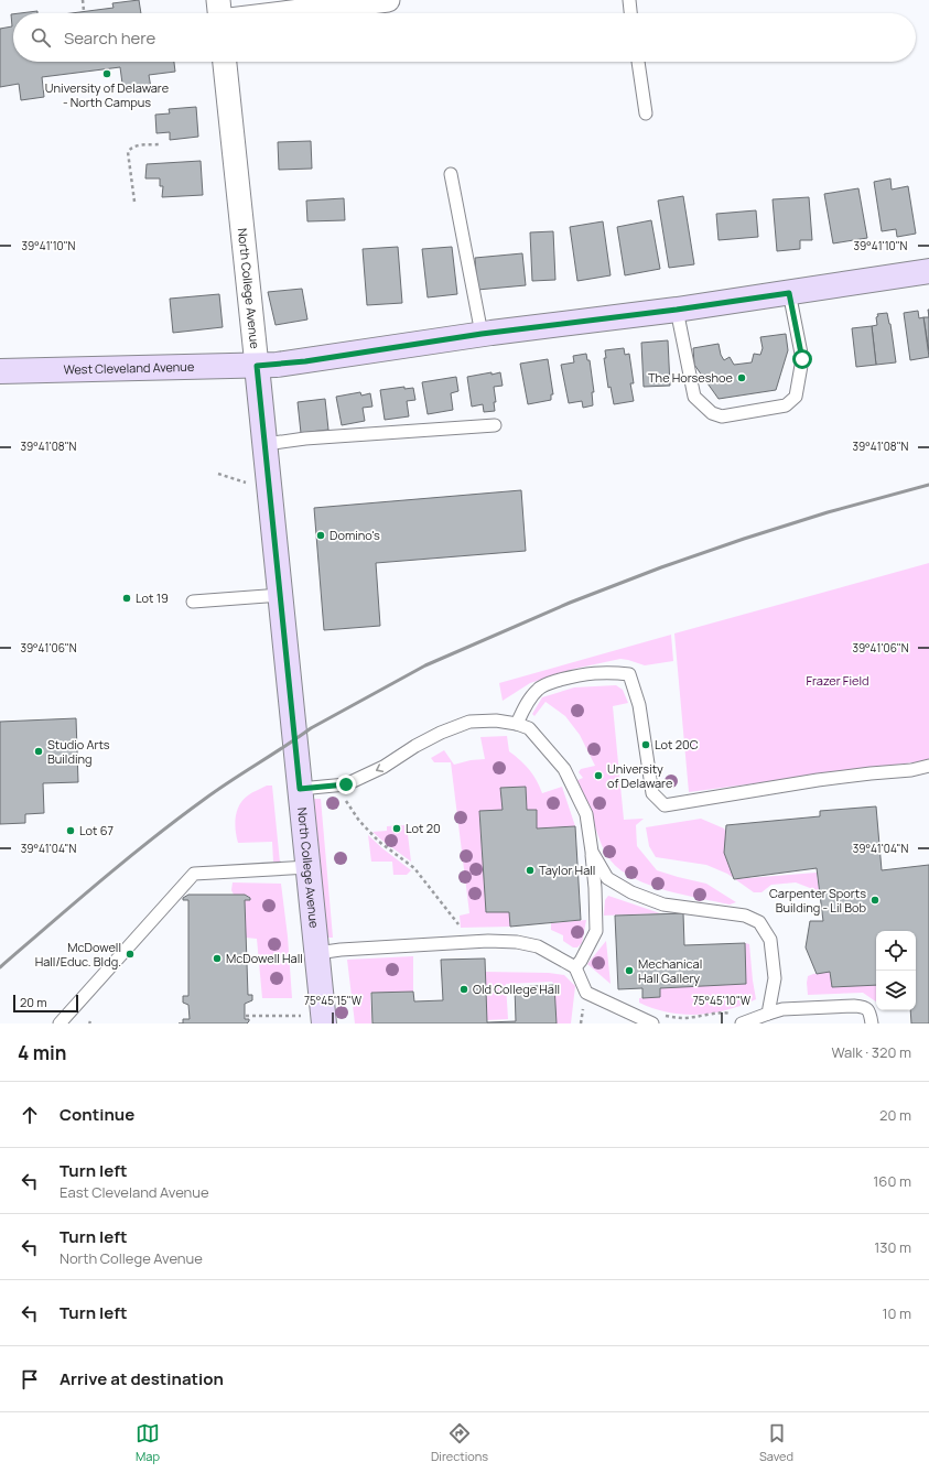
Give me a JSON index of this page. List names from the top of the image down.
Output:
{
  "streets": {
    "main road": ["North College Avenue", "West Cleveland Avenue"]
  },
  "crossings": [
    ["North College Avenue", "West Cleveland Avenue"]
  ],
  "parks": ["Frazer Field"],
  "places": [
    "University of Delaware - North Campus",
    "The Horseshoe",
    "Domino's",
    "Lot 19",
    "Lot 20C",
    "Studio Arts Building",
    "University of Delaware",
    "Lot 20",
    "Lot 67",
    "Taylor Hall",
    "Carpenter Sports Building - Lil Bob",
    "McDowell Hall/Educ. Bldg.",
    "McDowell Hall",
    "Mechanical Hall Gallery",
    "Old College Hall"
  ],
  "scale_bar": "20 m",
  "page": {
    "search": "Search here",
    "scale": "20 m",
    "heading": ["4 min", "Walk · 320 m"],
    "list": [
      ["Continue", "20 m"],
      ["Turn left", "East Cleveland Avenue", "160 m"],
      ["Turn left", "North College Avenue", "130 m"],
      ["Turn left", "10 m"],
      "Arrive at destination"
    ],
    "nav": ["Map", "Directions", "Saved"]
  },
  "coordinates": [
    "39°41'10\"N",
    "39°41'08\"N",
    "39°41'06\"N",
    "39°41'04\"N",
    "75°45'15\"W",
    "75°45'10\"W"
  ]
}
